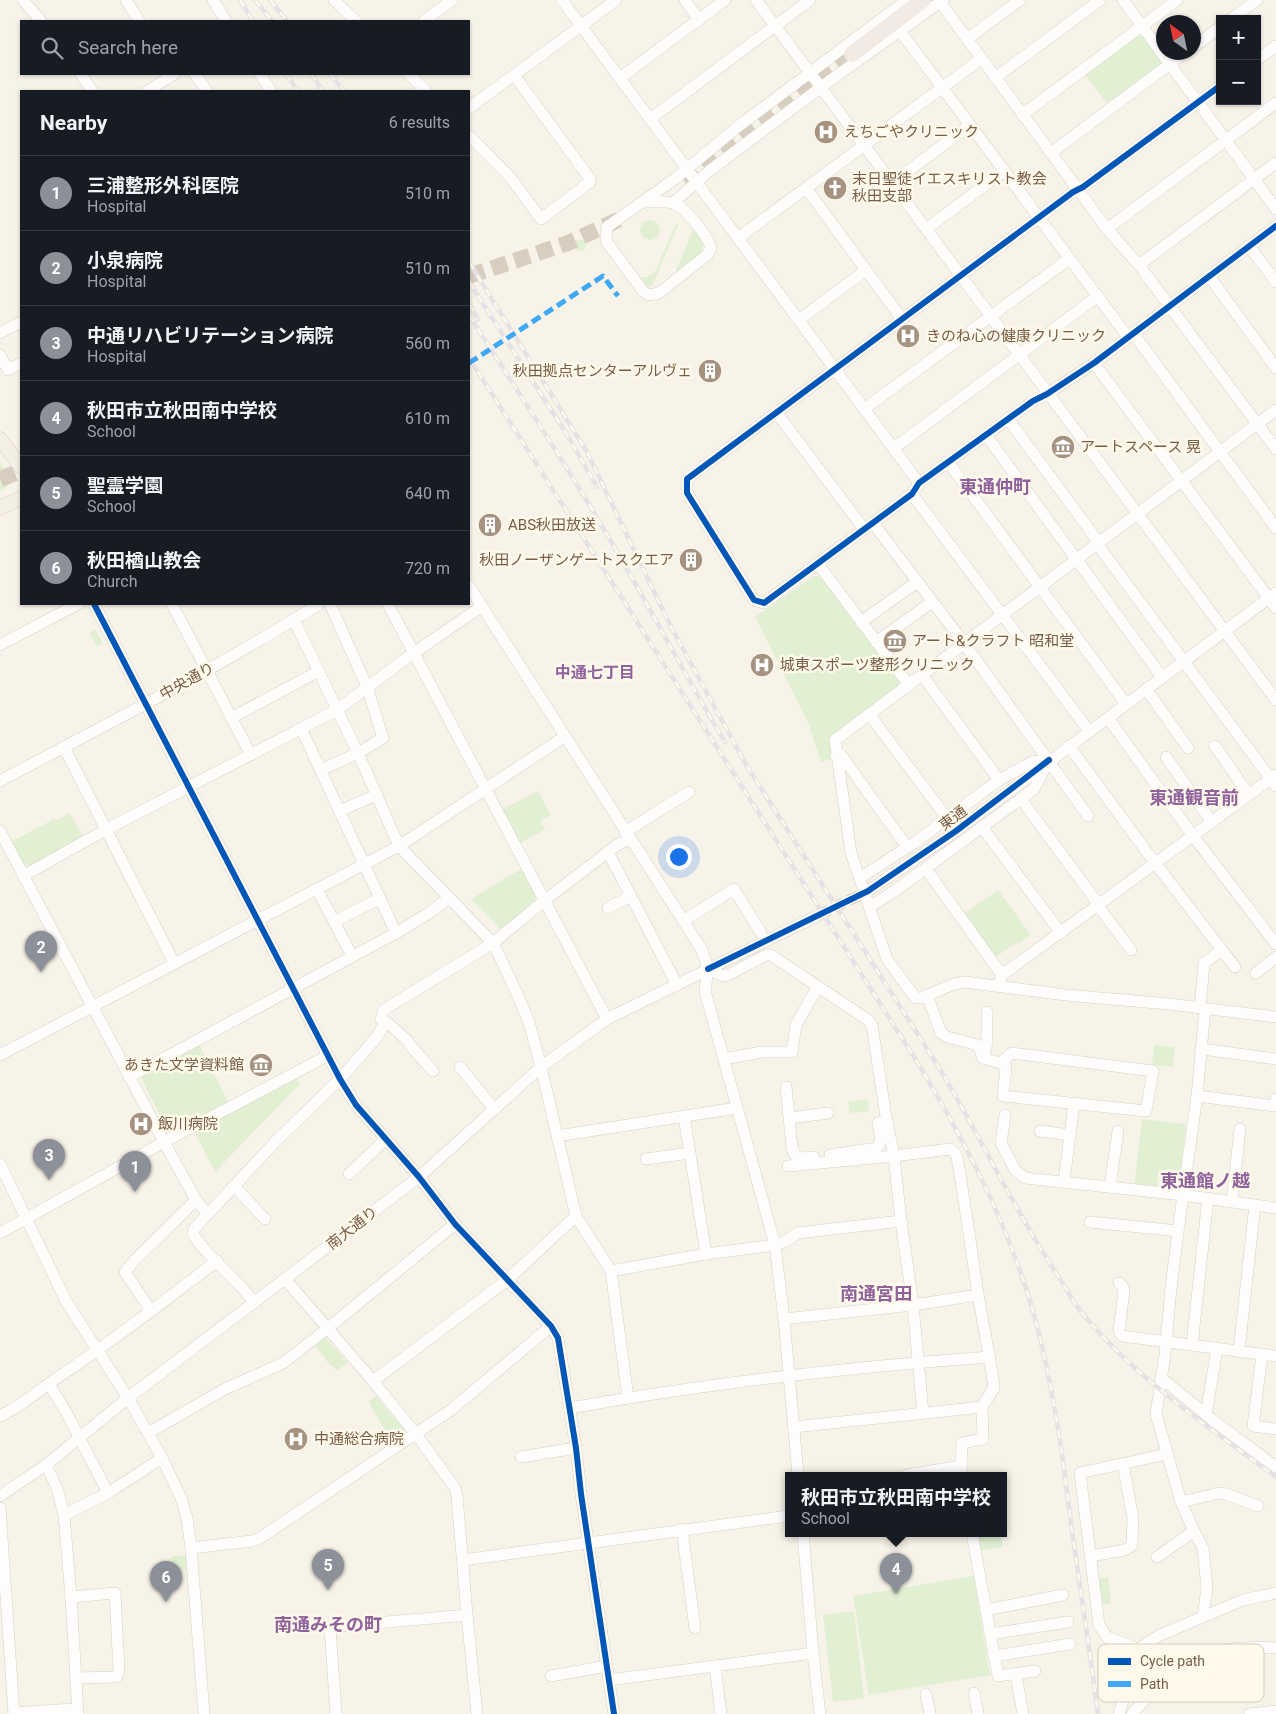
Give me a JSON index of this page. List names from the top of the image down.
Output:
{
  "streets": {
    "street": ["中央通り", "東通", "南大通り"]
  },
  "districts": [
    "東通仲町",
    "中通七丁目",
    "東通観音前",
    "東通館ノ越",
    "南通宮田",
    "南通みその町"
  ],
  "places": {
    "hospital": [
      "えちごやクリニック",
      "きのね心の健康クリニック",
      "城東スポーツ整形クリニック",
      "飯川病院",
      "中通総合病院"
    ],
    "church": ["末日聖徒イエスキリスト教会 秋田支部"],
    "building": ["秋田拠点センターアルヴェ", "ABS秋田放送", "秋田ノーザンゲートスクエア"],
    "museum": ["アートスペース 晃", "アート&クラフト 昭和堂", "あきた文学資料館"]
  },
  "legend": ["Cycle path", "Path"],
  "north": "top left",
  "page": {
    "map_buttons": ["+", "−"],
    "search": "Search here",
    "heading": ["Nearby", "6 results"],
    "list": [
      {
        "mark": "1",
        "name": "三浦整形外科医院",
        "note": "Hospital",
        "value": "510 m"
      },
      {
        "mark": "2",
        "name": "小泉病院",
        "note": "Hospital",
        "value": "510 m"
      },
      {
        "mark": "3",
        "name": "中通リハビリテーション病院",
        "note": "Hospital",
        "value": "560 m"
      },
      {
        "mark": "4",
        "name": "秋田市立秋田南中学校",
        "note": "School",
        "value": "610 m"
      },
      {
        "mark": "5",
        "name": "聖霊学園",
        "note": "School",
        "value": "640 m"
      },
      {
        "mark": "6",
        "name": "秋田楢山教会",
        "note": "Church",
        "value": "720 m"
      }
    ],
    "pins": [
      "2",
      "3",
      "1",
      "5",
      "4",
      "6"
    ],
    "popup": ["秋田市立秋田南中学校", "School"]
  }
}
